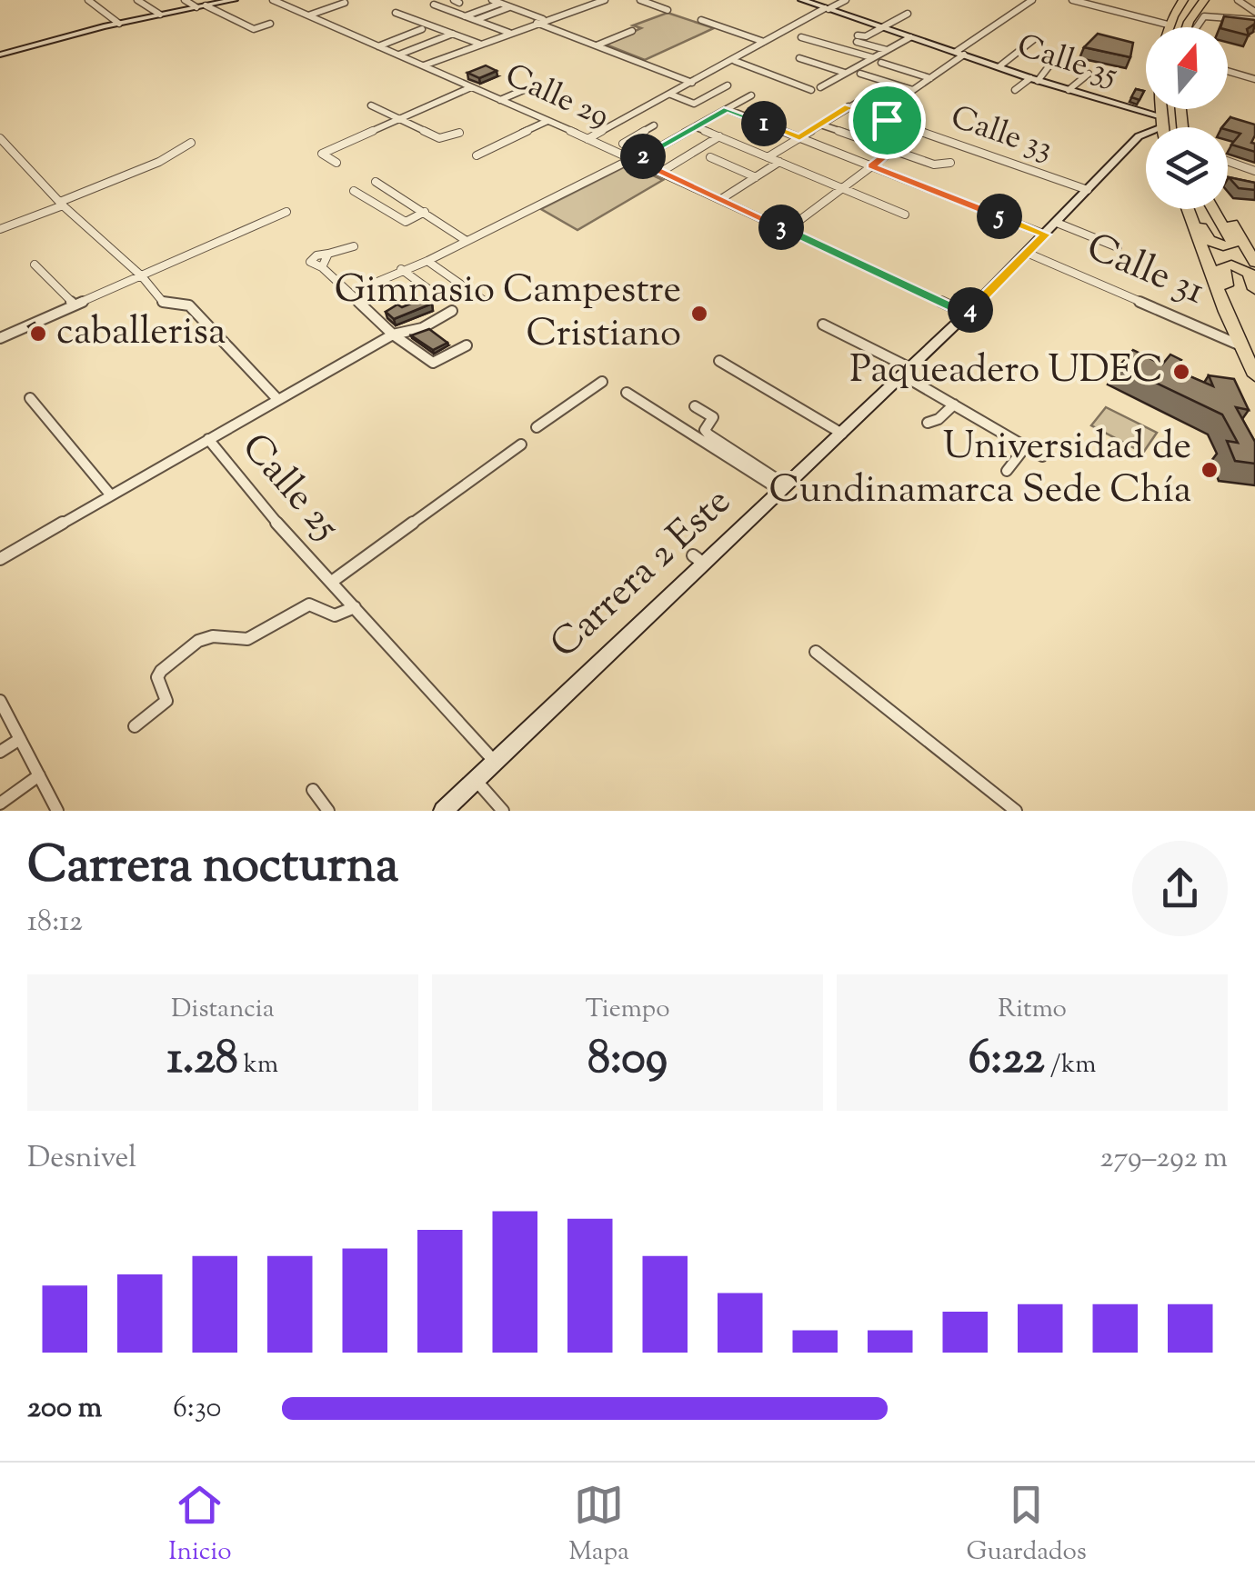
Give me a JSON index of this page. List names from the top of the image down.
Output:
{
  "streets": {
    "street": [
      "Calle 35",
      "Calle 29",
      "Calle 33",
      "Calle 31",
      "Calle 25",
      "Carrera 2 Este"
    ]
  },
  "crossings": [
    ["Calle 35", "Carrera 2 Este"],
    ["Calle 29", "Carrera 2 Este"],
    ["Calle 33", "Carrera 2 Este"],
    ["Calle 31", "Carrera 2 Este"],
    ["Calle 25", "Carrera 2 Este"]
  ],
  "places": [
    "Gimnasio Campestre Cristiano",
    "caballerisa",
    "Paqueadero UDEC",
    "Universidad de Cundinamarca Sede Chía"
  ],
  "north": "top",
  "page": {
    "pins": [
      "1",
      "2",
      "5",
      "3",
      "4"
    ],
    "heading": ["Carrera nocturna", "18:12"],
    "stats": [
      ["Distancia", "1.28 km"],
      ["Tiempo", "8:09"],
      ["Ritmo", "6:22 /km"]
    ],
    "chart": ["Desnivel", "279–292 m"],
    "list": [
      {
        "name": "200 m",
        "note": "6:30"
      }
    ],
    "tabs": ["Inicio", "Mapa", "Guardados"]
  }
}
